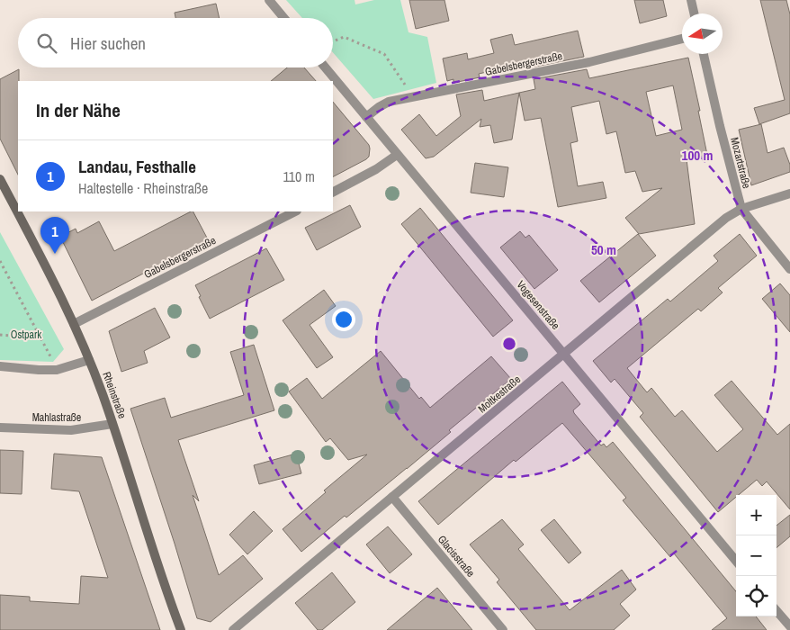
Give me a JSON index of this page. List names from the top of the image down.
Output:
{
  "streets": {
    "main road": ["Rheinstraße"],
    "street": [
      "Gabelsbergerstraße",
      "Mozartstraße",
      "Vogesenstraße",
      "Moltkestraße",
      "Mahlastraße",
      "Glacisstraße"
    ]
  },
  "crossings": [
    ["Gabelsbergerstraße", "Vogesenstraße"],
    ["Gabelsbergerstraße", "Rheinstraße"],
    ["Mozartstraße", "Moltkestraße"],
    ["Vogesenstraße", "Moltkestraße"],
    ["Moltkestraße", "Glacisstraße"],
    ["Rheinstraße", "Mahlastraße"]
  ],
  "parks": ["Ostpark"],
  "north": "left",
  "page": {
    "search": "Hier suchen",
    "heading": "In der Nähe",
    "list": [
      {
        "mark": "1",
        "name": "Landau, Festhalle",
        "note": "Haltestelle · Rheinstraße",
        "value": "110 m"
      }
    ],
    "pins": "1",
    "map_buttons": ["+", "−"]
  },
  "rings": ["100 m", "50 m"]
}
